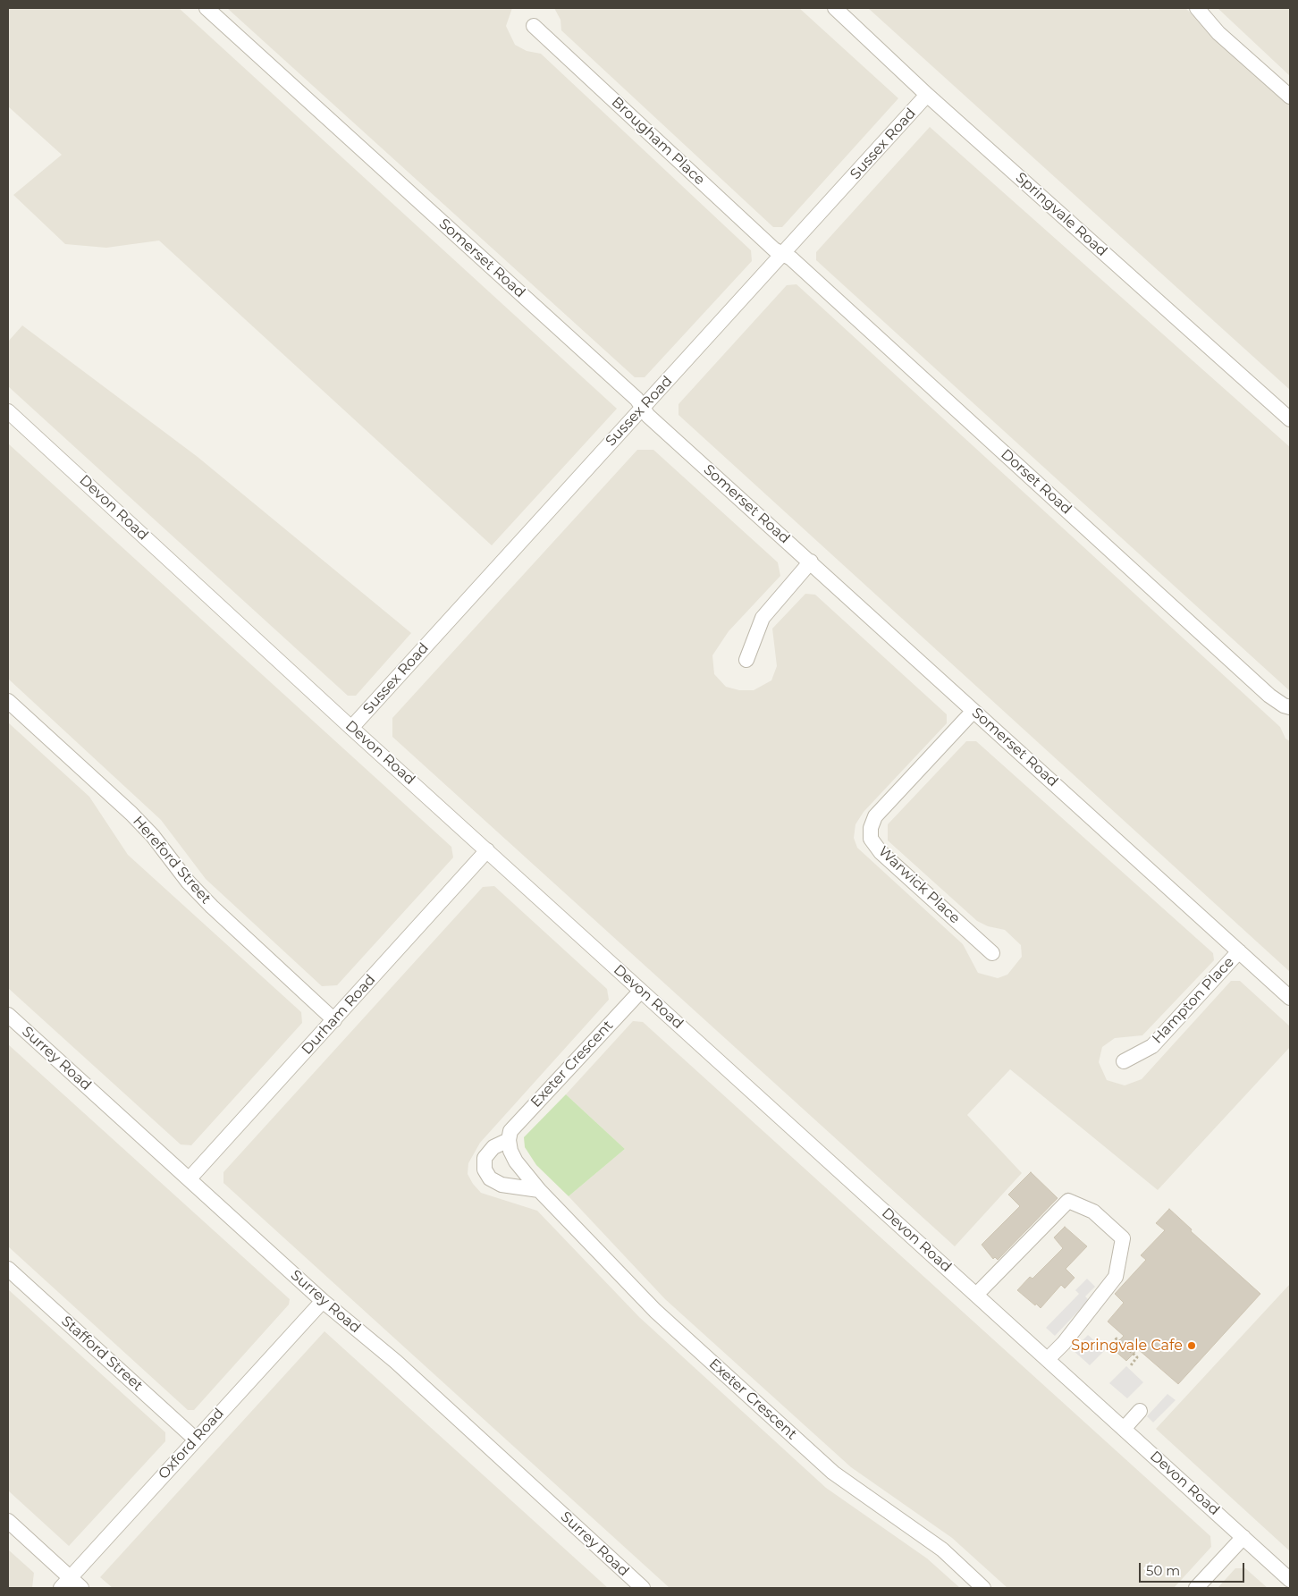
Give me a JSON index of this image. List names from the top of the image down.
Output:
{
  "streets": {
    "street": [
      "Brougham Place",
      "Sussex Road",
      "Springvale Road",
      "Somerset Road",
      "Dorset Road",
      "Devon Road",
      "Hereford Street",
      "Warwick Place",
      "Hampton Place",
      "Durham Road",
      "Surrey Road",
      "Exeter Crescent",
      "Stafford Street",
      "Oxford Road"
    ]
  },
  "crossings": [
    ["Brougham Place", "Sussex Road"],
    ["Brougham Place", "Dorset Road"],
    ["Sussex Road", "Springvale Road"],
    ["Sussex Road", "Somerset Road"],
    ["Sussex Road", "Dorset Road"],
    ["Sussex Road", "Devon Road"],
    ["Somerset Road", "Warwick Place"],
    ["Somerset Road", "Hampton Place"],
    ["Devon Road", "Durham Road"],
    ["Devon Road", "Exeter Crescent"],
    ["Hereford Street", "Durham Road"],
    ["Durham Road", "Surrey Road"],
    ["Surrey Road", "Oxford Road"],
    ["Stafford Street", "Oxford Road"]
  ],
  "places": ["Springvale Cafe"],
  "scale_bar": "50 m"
}
